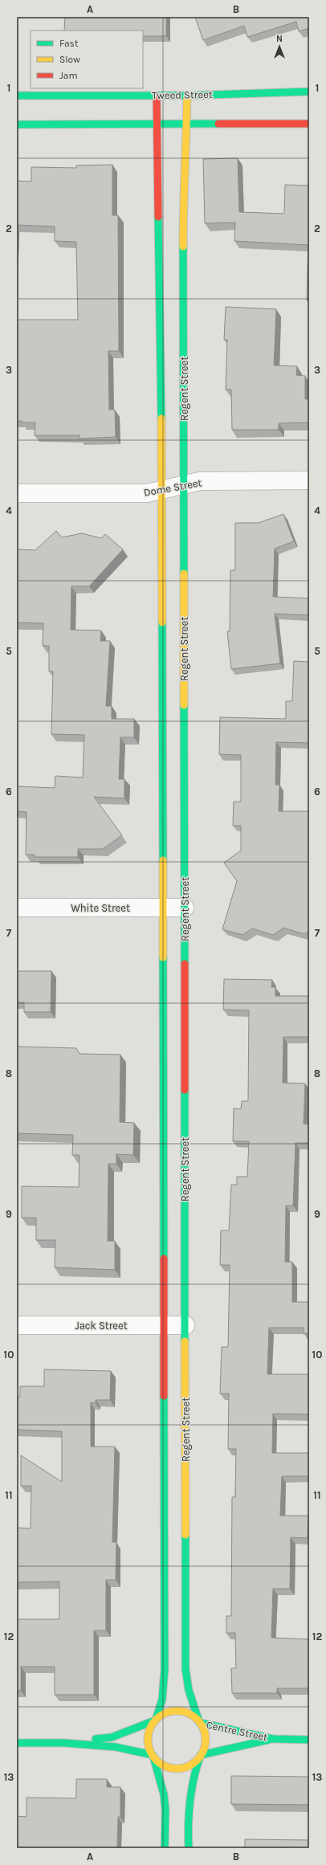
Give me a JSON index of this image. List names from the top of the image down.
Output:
{
  "streets": {
    "street": [
      "Tweed Street",
      "Regent Street",
      "Dome Street",
      "White Street",
      "Jack Street",
      "Centre Street"
    ]
  },
  "crossings": [
    ["Tweed Street", "Regent Street"],
    ["Regent Street", "Dome Street"],
    ["Regent Street", "White Street"],
    ["Regent Street", "Jack Street"],
    ["Regent Street", "Centre Street"]
  ],
  "legend": ["Fast", "Slow", "Jam"],
  "north": "top",
  "grid": {
    "columns": ["A", "B"],
    "rows": [
      "1",
      "2",
      "3",
      "4",
      "5",
      "6",
      "7",
      "8",
      "9",
      "10",
      "11",
      "12",
      "13"
    ]
  }
}
